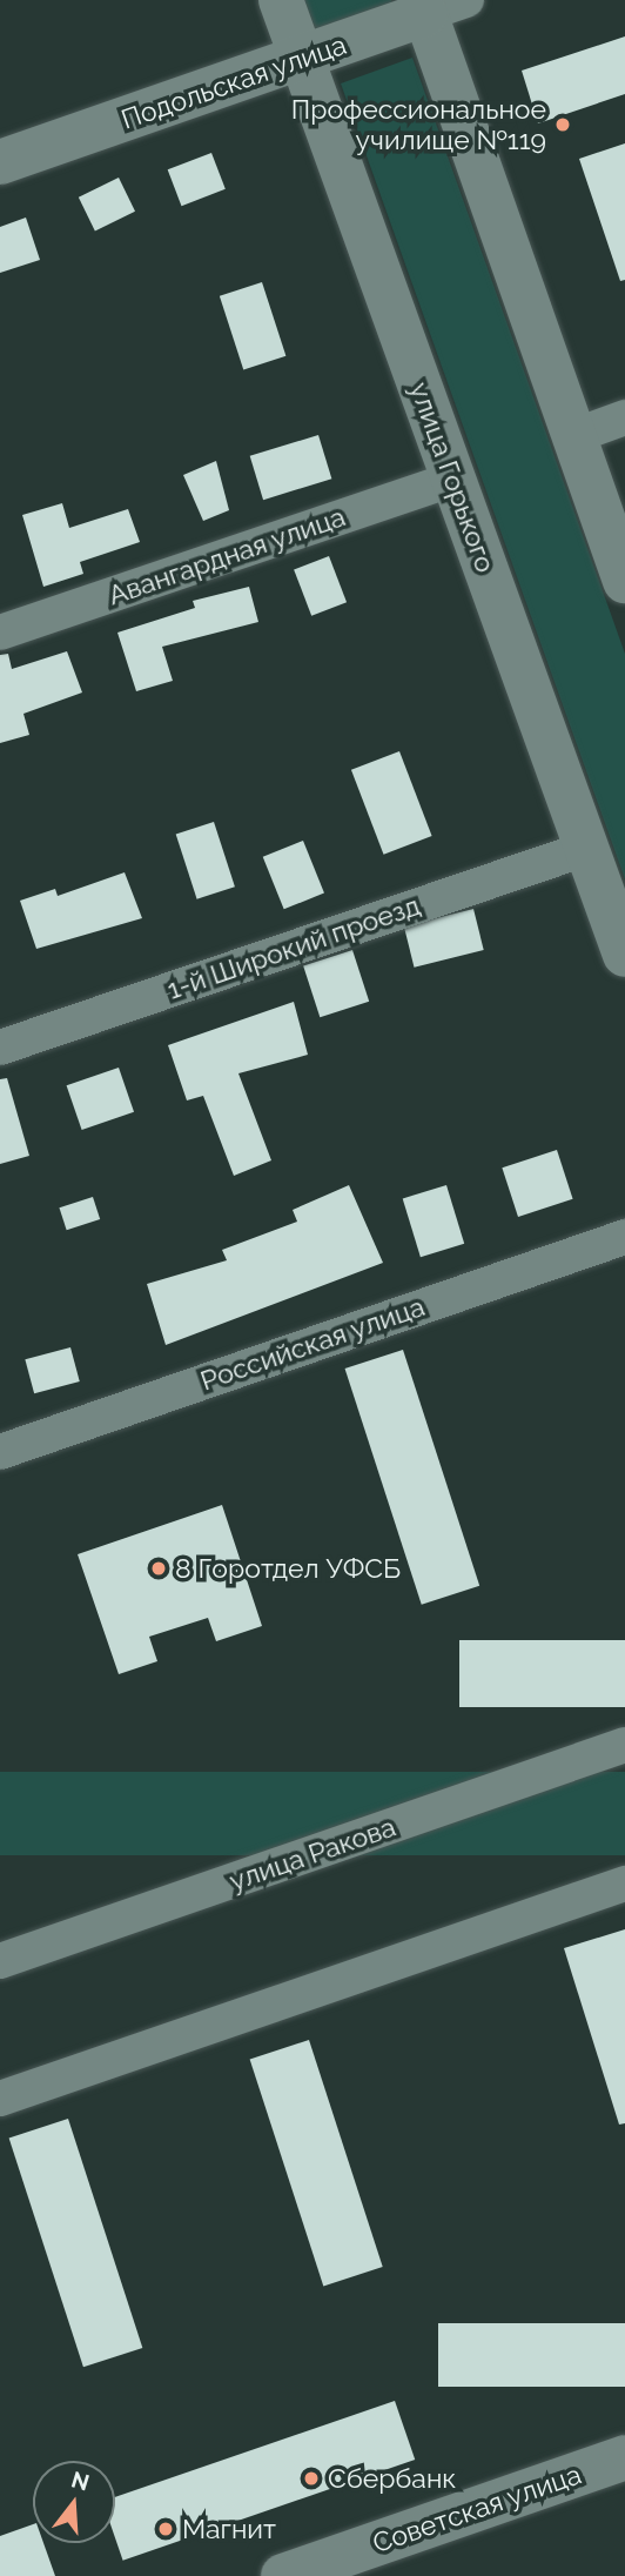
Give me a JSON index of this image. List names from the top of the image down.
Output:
{
  "streets": {
    "street": [
      "Подольская улица",
      "улица Горького",
      "Авангардная улица",
      "1-й Широкий проезд",
      "Российская улица",
      "улица Ракова",
      "Советская улица"
    ]
  },
  "crossings": [
    ["Подольская улица", "улица Горького"],
    ["улица Горького", "Авангардная улица"],
    ["улица Горького", "1-й Широкий проезд"]
  ],
  "places": [
    "Профессиональное училище №119",
    "8 Горотдел УФСБ",
    "Сбербанк",
    "Магнит"
  ],
  "north": "top"
}
